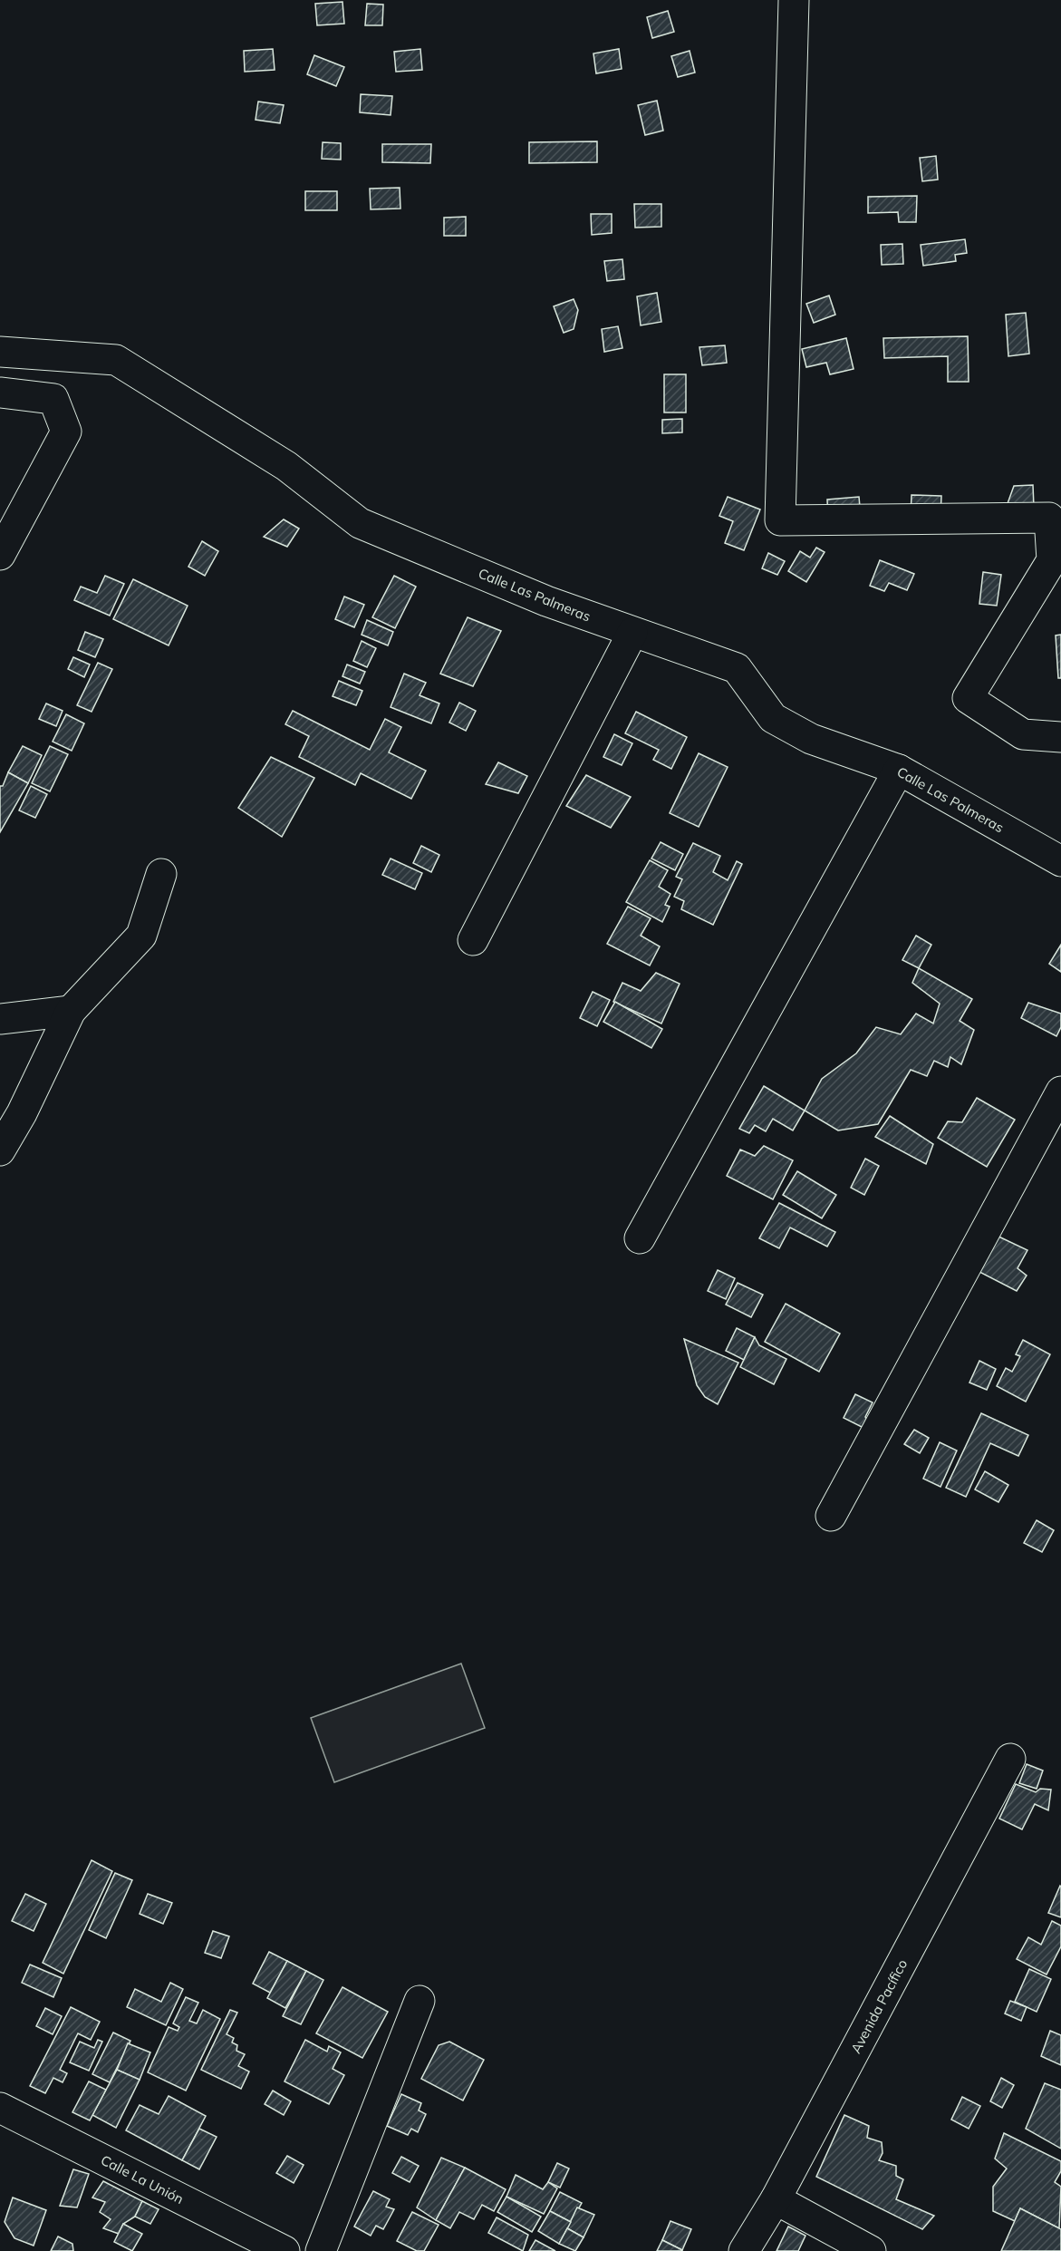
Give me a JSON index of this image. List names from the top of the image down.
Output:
{
  "streets": {
    "street": ["Calle Las Palmeras", "Avenida Pacífico", "Calle La Unión"]
  }
}
